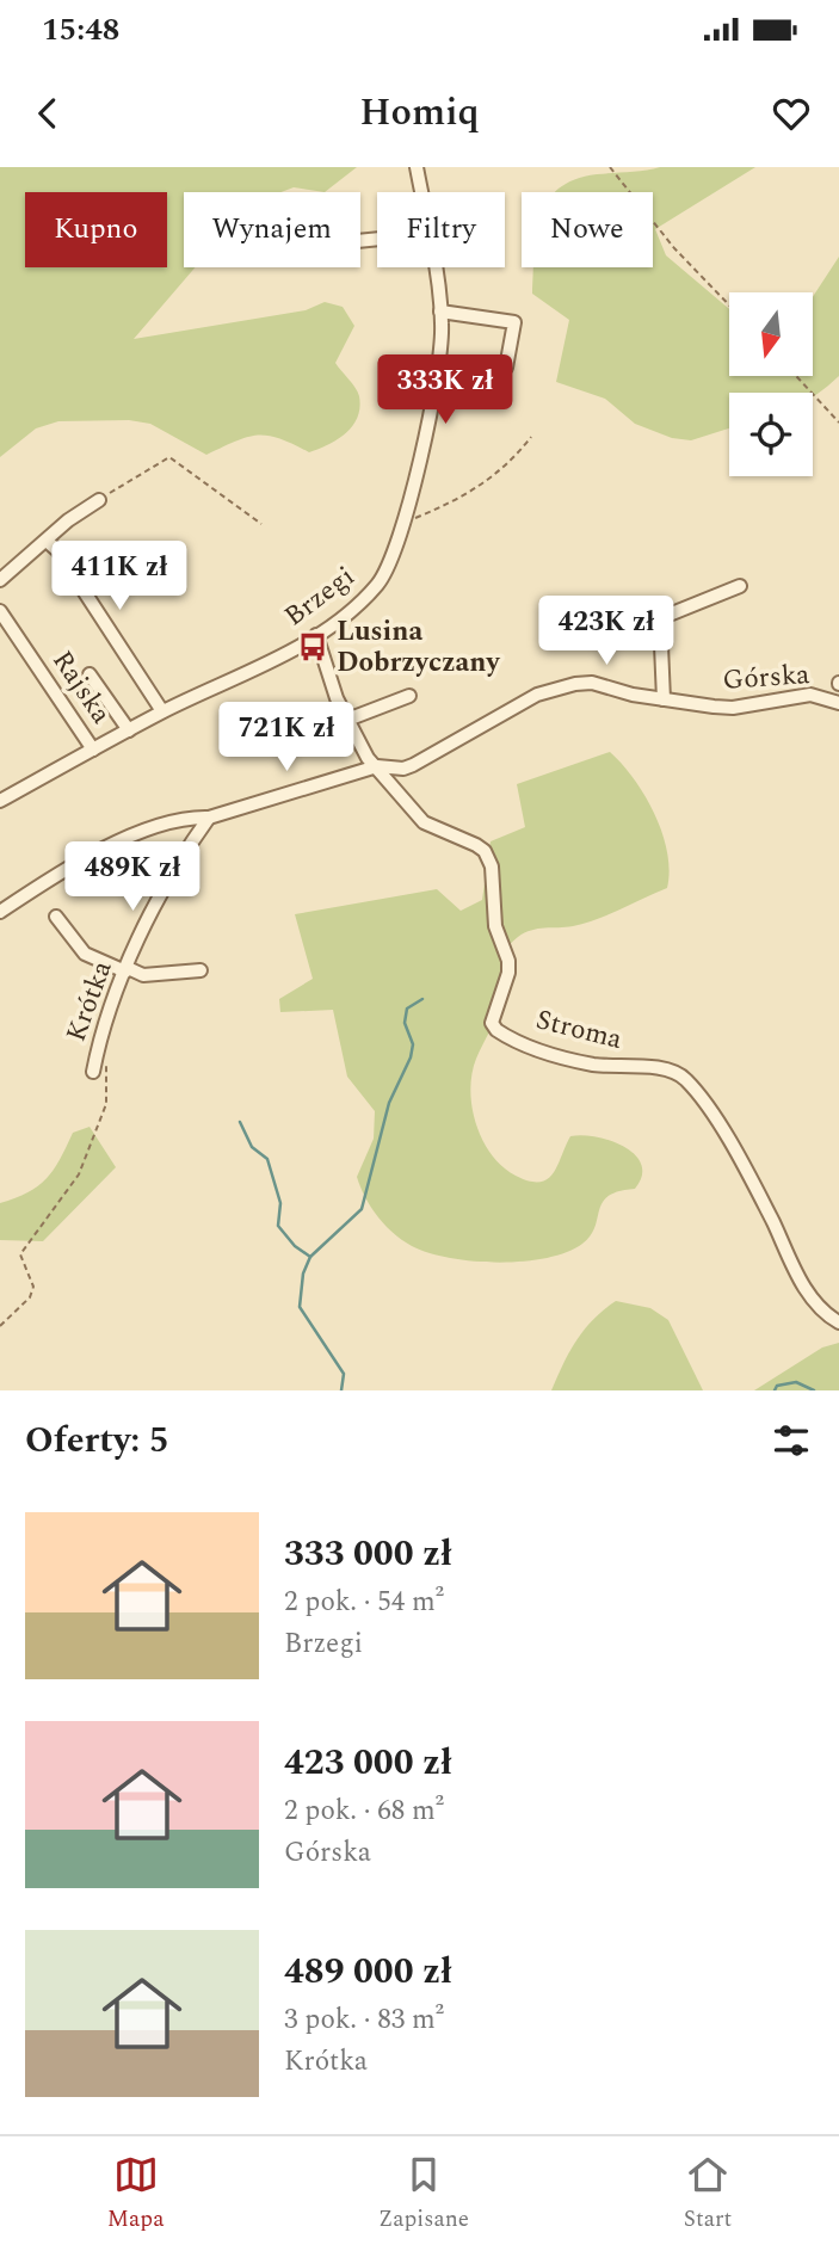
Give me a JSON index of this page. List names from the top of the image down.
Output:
{
  "streets": {
    "street": [
      "Brzegi",
      "Górska",
      "Rajska",
      "Krótka",
      "Stroma"
    ]
  },
  "crossings": [
    ["Brzegi", "Rajska"],
    ["Brzegi", "Stroma"],
    ["Górska", "Krótka"],
    ["Górska", "Stroma"]
  ],
  "places": {
    "bus stop": ["Lusina Dobrzyczany"]
  },
  "north": "bottom",
  "page": {
    "status": "15:48",
    "header": "Homiq",
    "chip": [
      "Kupno",
      "Wynajem",
      "Filtry",
      "Nowe"
    ],
    "price": [
      "333K zł",
      "411K zł",
      "423K zł",
      "721K zł",
      "489K zł"
    ],
    "heading": "Oferty: 5",
    "list": [
      {
        "name": "333 000 zł",
        "note": "2 pok. · 54 m² · Brzegi"
      },
      {
        "name": "423 000 zł",
        "note": "2 pok. · 68 m² · Górska"
      },
      {
        "name": "489 000 zł",
        "note": "3 pok. · 83 m² · Krótka"
      }
    ],
    "tabs": ["Mapa", "Zapisane", "Start"]
  }
}
